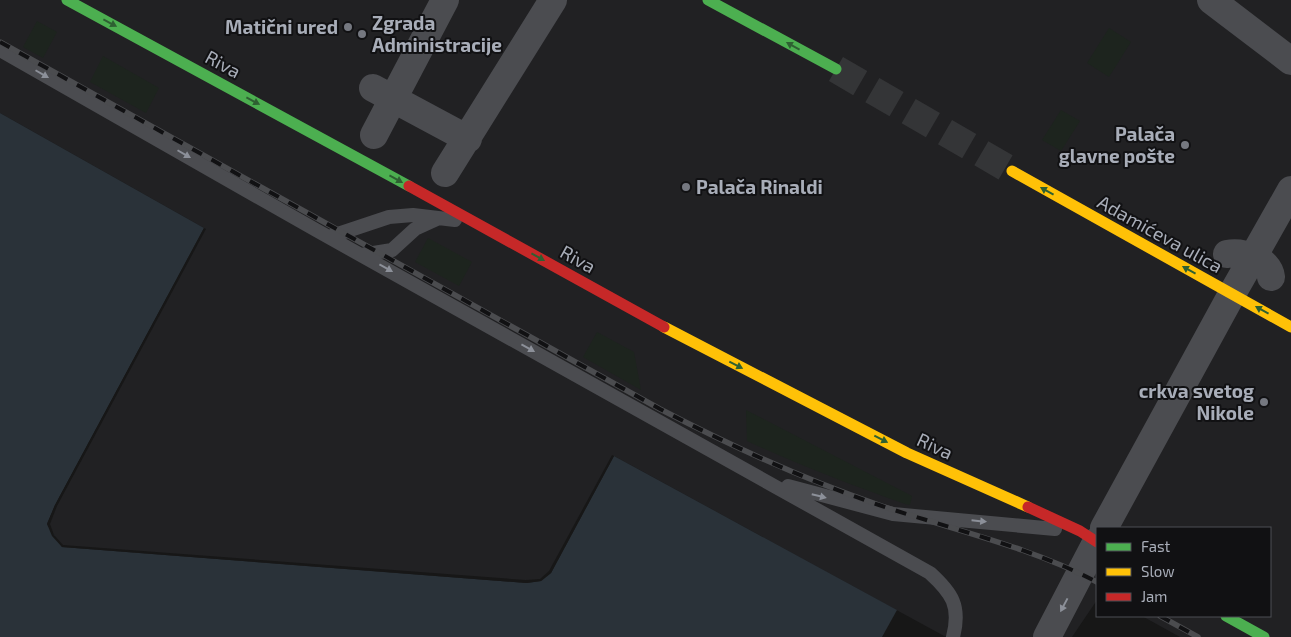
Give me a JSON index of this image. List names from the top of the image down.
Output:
{
  "streets": {
    "main road": ["Riva", "Adamićeva ulica"]
  },
  "one_way": ["Riva", "Adamićeva ulica"],
  "places": [
    "Matični ured",
    "Zgrada Administracije",
    "Palača glavne pošte",
    "Palača Rinaldi",
    "crkva svetog Nikole"
  ],
  "legend": ["Fast", "Slow", "Jam"]
}
